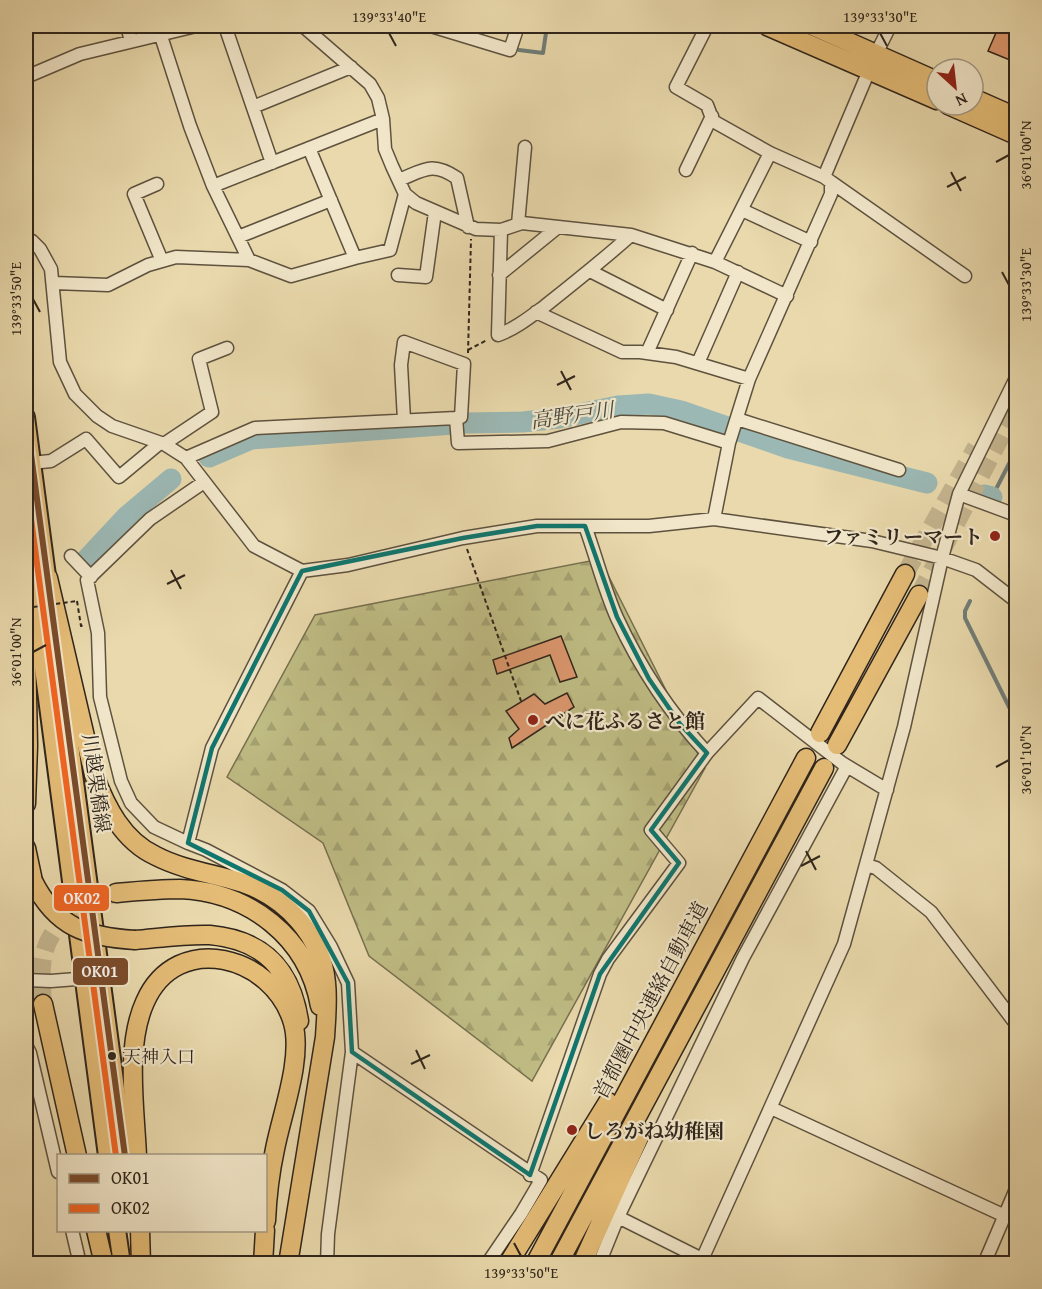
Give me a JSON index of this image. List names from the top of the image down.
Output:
{
  "streets": {
    "highway": ["首都圏中央連絡自動車道"],
    "main road": ["川越栗橋線"]
  },
  "water": ["高野戸川"],
  "places": [
    "ファミリーマート",
    "べに花ふるさと館",
    "天神入口",
    "しろがね幼稚園"
  ],
  "lines": ["transit line OK01", "transit line OK02"],
  "legend": ["OK01", "OK02"],
  "north": "bottom right",
  "coordinates": [
    "139°33'40\"E",
    "139°33'30\"E",
    "36°01'00\"N",
    "139°33'50\"E",
    "36°01'10\"N"
  ]
}
